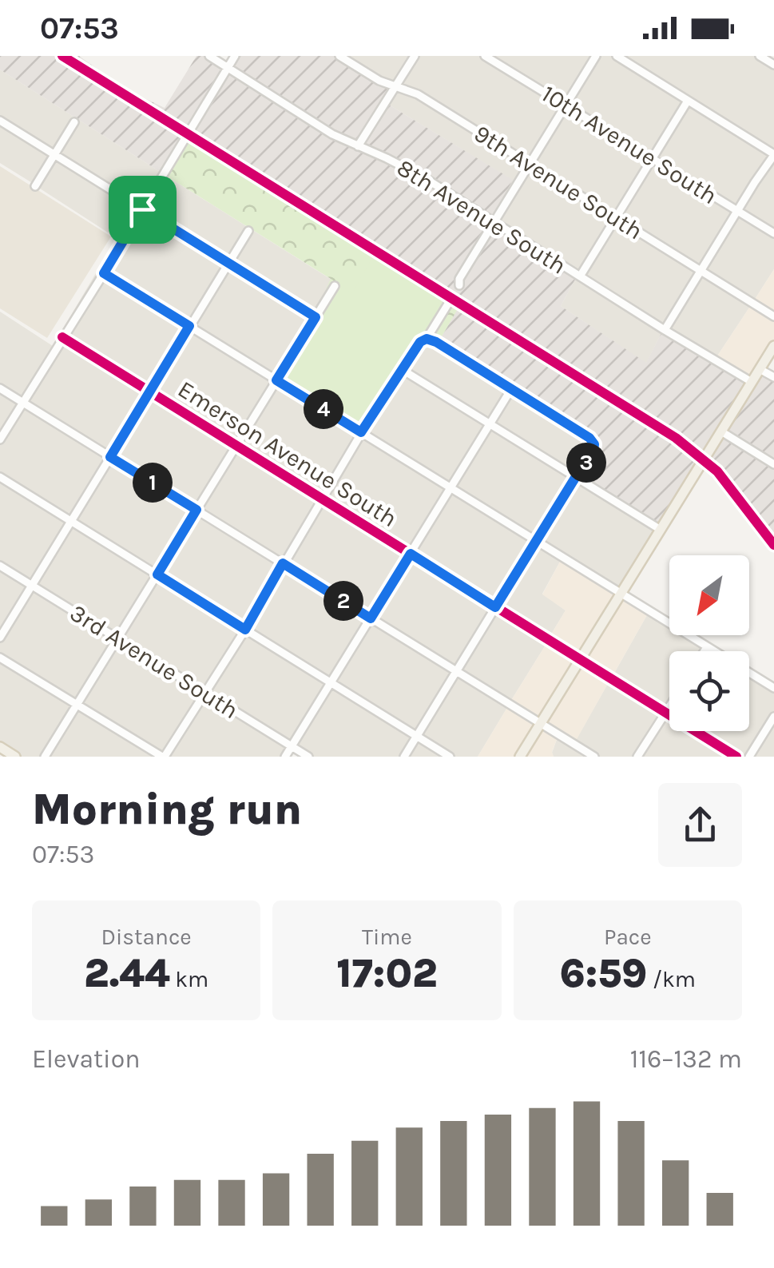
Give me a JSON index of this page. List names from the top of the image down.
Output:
{
  "streets": {
    "street": [
      "10th Avenue South",
      "9th Avenue South",
      "8th Avenue South",
      "Emerson Avenue South",
      "3rd Avenue South"
    ]
  },
  "north": "bottom left",
  "page": {
    "status": "07:53",
    "pins": [
      "4",
      "3",
      "1",
      "2"
    ],
    "heading": ["Morning run", "07:53"],
    "stats": [
      ["Distance", "2.44 km"],
      ["Time", "17:02"],
      ["Pace", "6:59 /km"]
    ],
    "chart": ["Elevation", "116–132 m"]
  }
}
